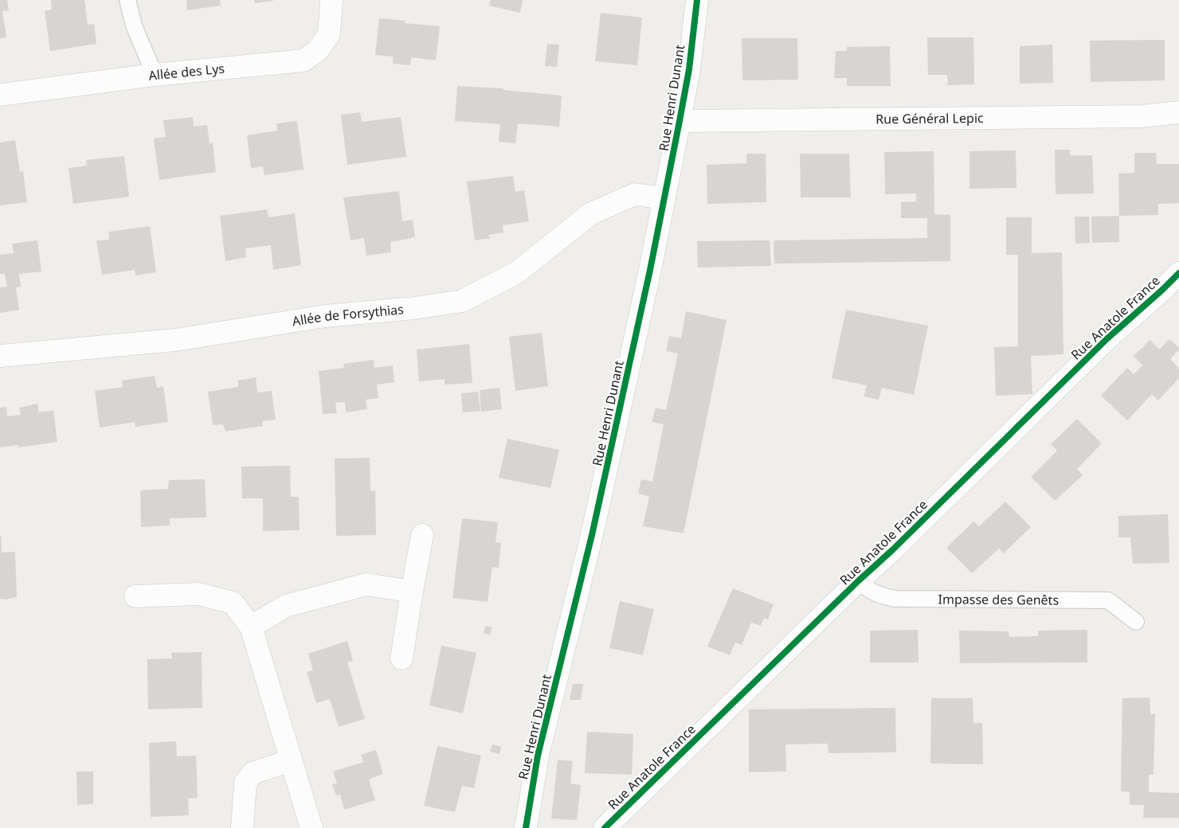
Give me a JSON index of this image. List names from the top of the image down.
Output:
{
  "streets": {
    "street": [
      "Allée des Lys",
      "Rue Henri Dunant",
      "Rue Général Lepic",
      "Allée de Forsythias",
      "Rue Anatole France"
    ],
    "lane": ["Impasse des Genêts"]
  },
  "crossings": [
    ["Rue Henri Dunant", "Rue Général Lepic"],
    ["Rue Henri Dunant", "Allée de Forsythias"],
    ["Rue Anatole France", "Impasse des Genêts"]
  ]
}
